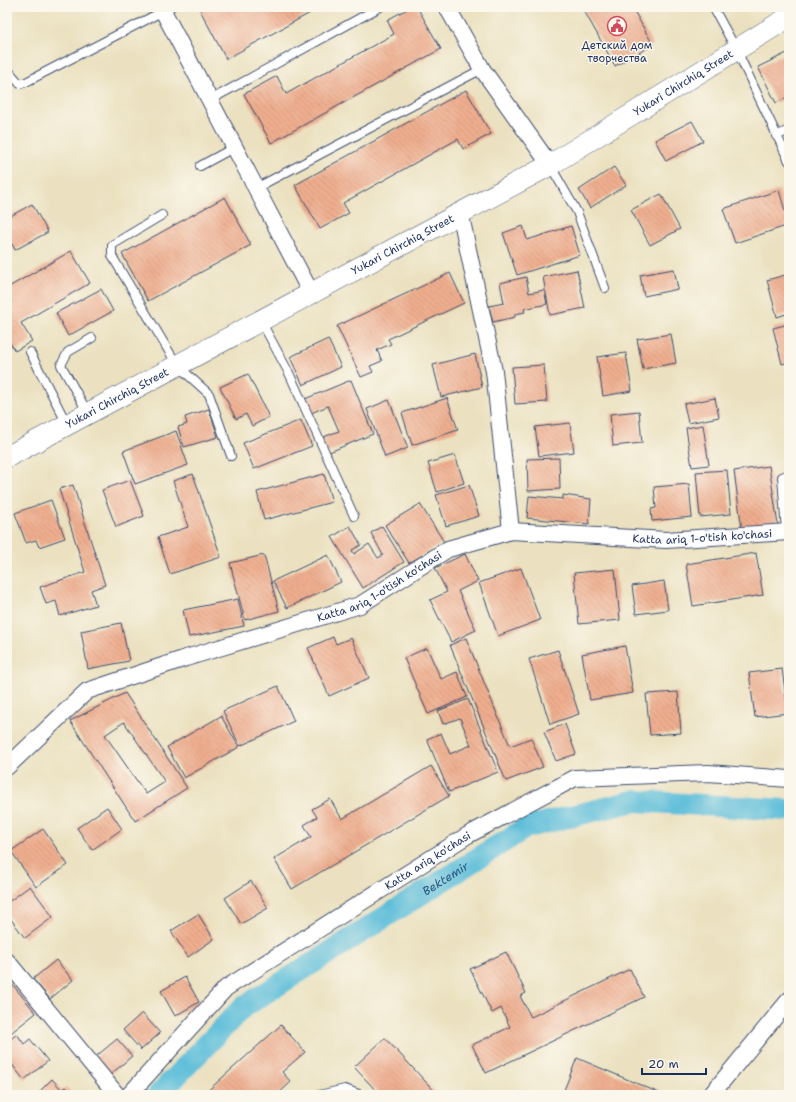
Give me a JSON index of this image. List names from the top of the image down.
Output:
{
  "streets": {
    "street": ["Yukari Chirchiq Street", "Katta ariq 1-o'tish ko'chasi", "Katta ariq ko'chasi"]
  },
  "water": ["Bektemir"],
  "places": {
    "public building": ["Детcкий дом творчества"]
  },
  "scale_bar": "20 m"
}
